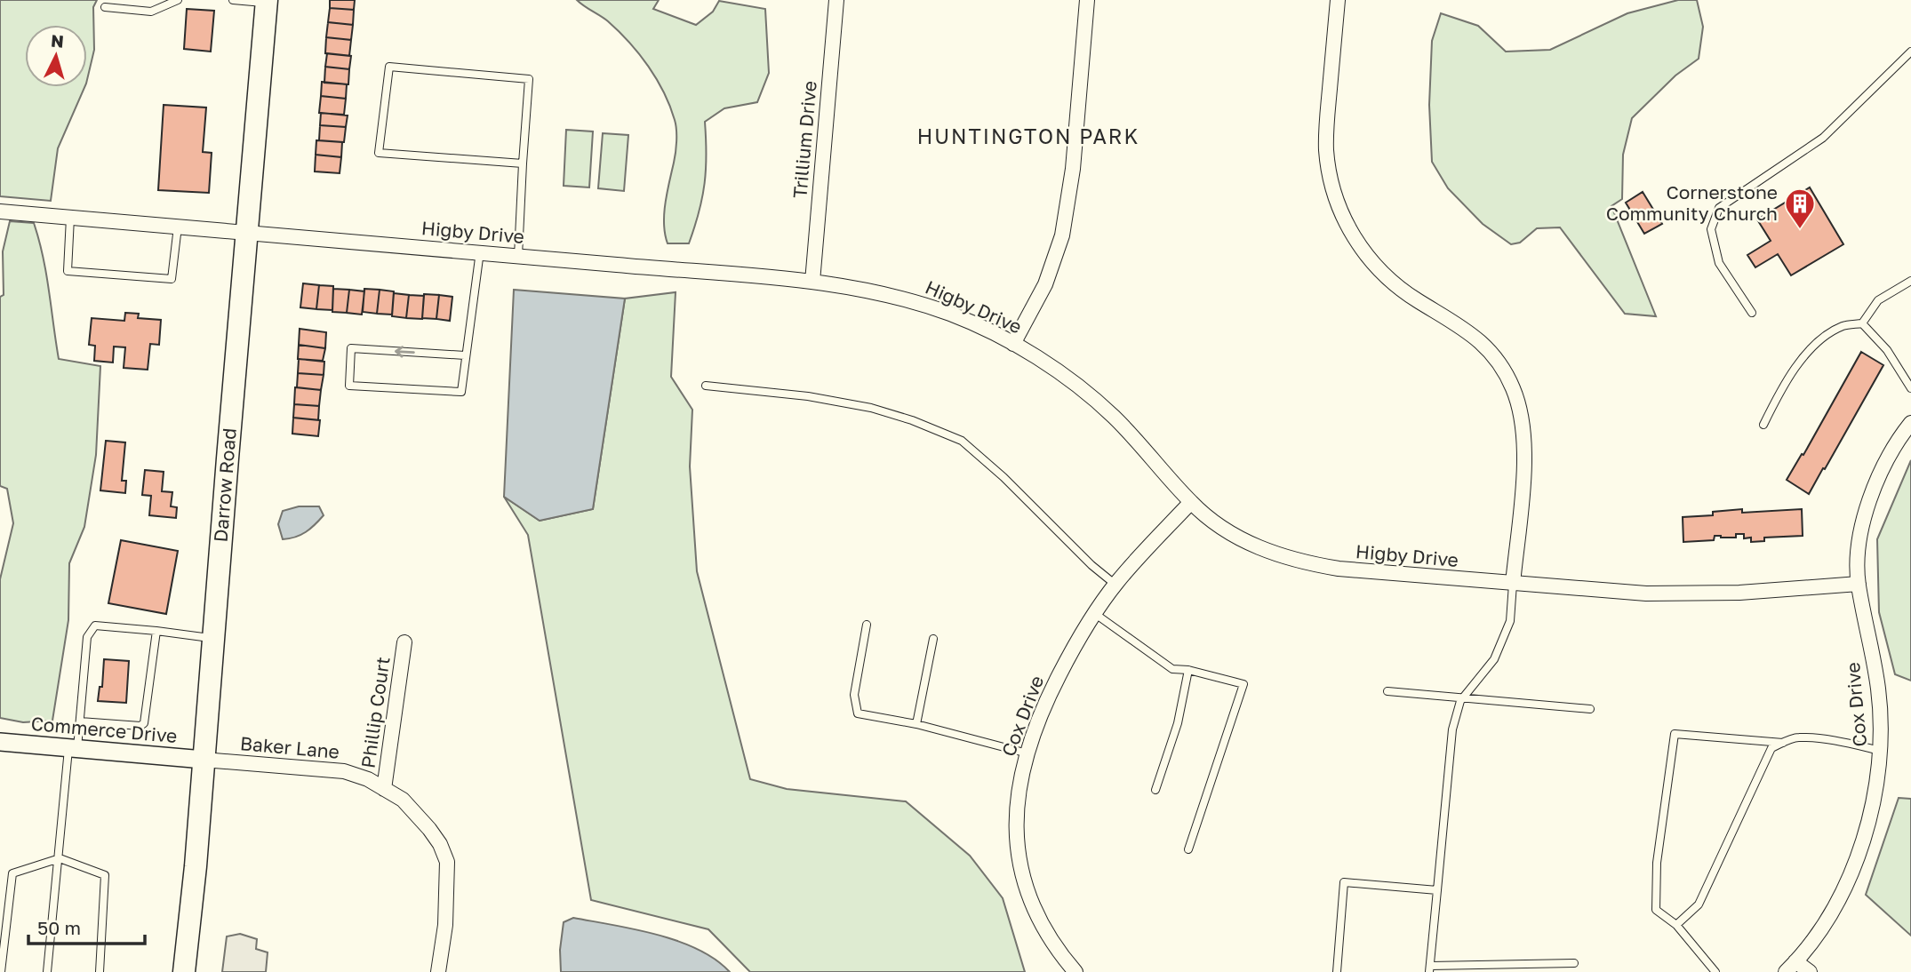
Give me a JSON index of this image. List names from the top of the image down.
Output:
{
  "streets": {
    "main road": ["Darrow Road"],
    "street": [
      "Trillium Drive",
      "Higby Drive",
      "Cox Drive",
      "Phillip Court",
      "Commerce Drive",
      "Baker Lane"
    ]
  },
  "crossings": [
    ["Trillium Drive", "Higby Drive"],
    ["Higby Drive", "Darrow Road"],
    ["Higby Drive", "Cox Drive"],
    ["Darrow Road", "Commerce Drive"],
    ["Darrow Road", "Baker Lane"],
    ["Phillip Court", "Baker Lane"],
    ["Commerce Drive", "Baker Lane"]
  ],
  "districts": ["HUNTINGTON PARK"],
  "places": {
    "building": ["Cornerstone Community Church"]
  },
  "scale_bar": "50 m",
  "north": "top"
}
